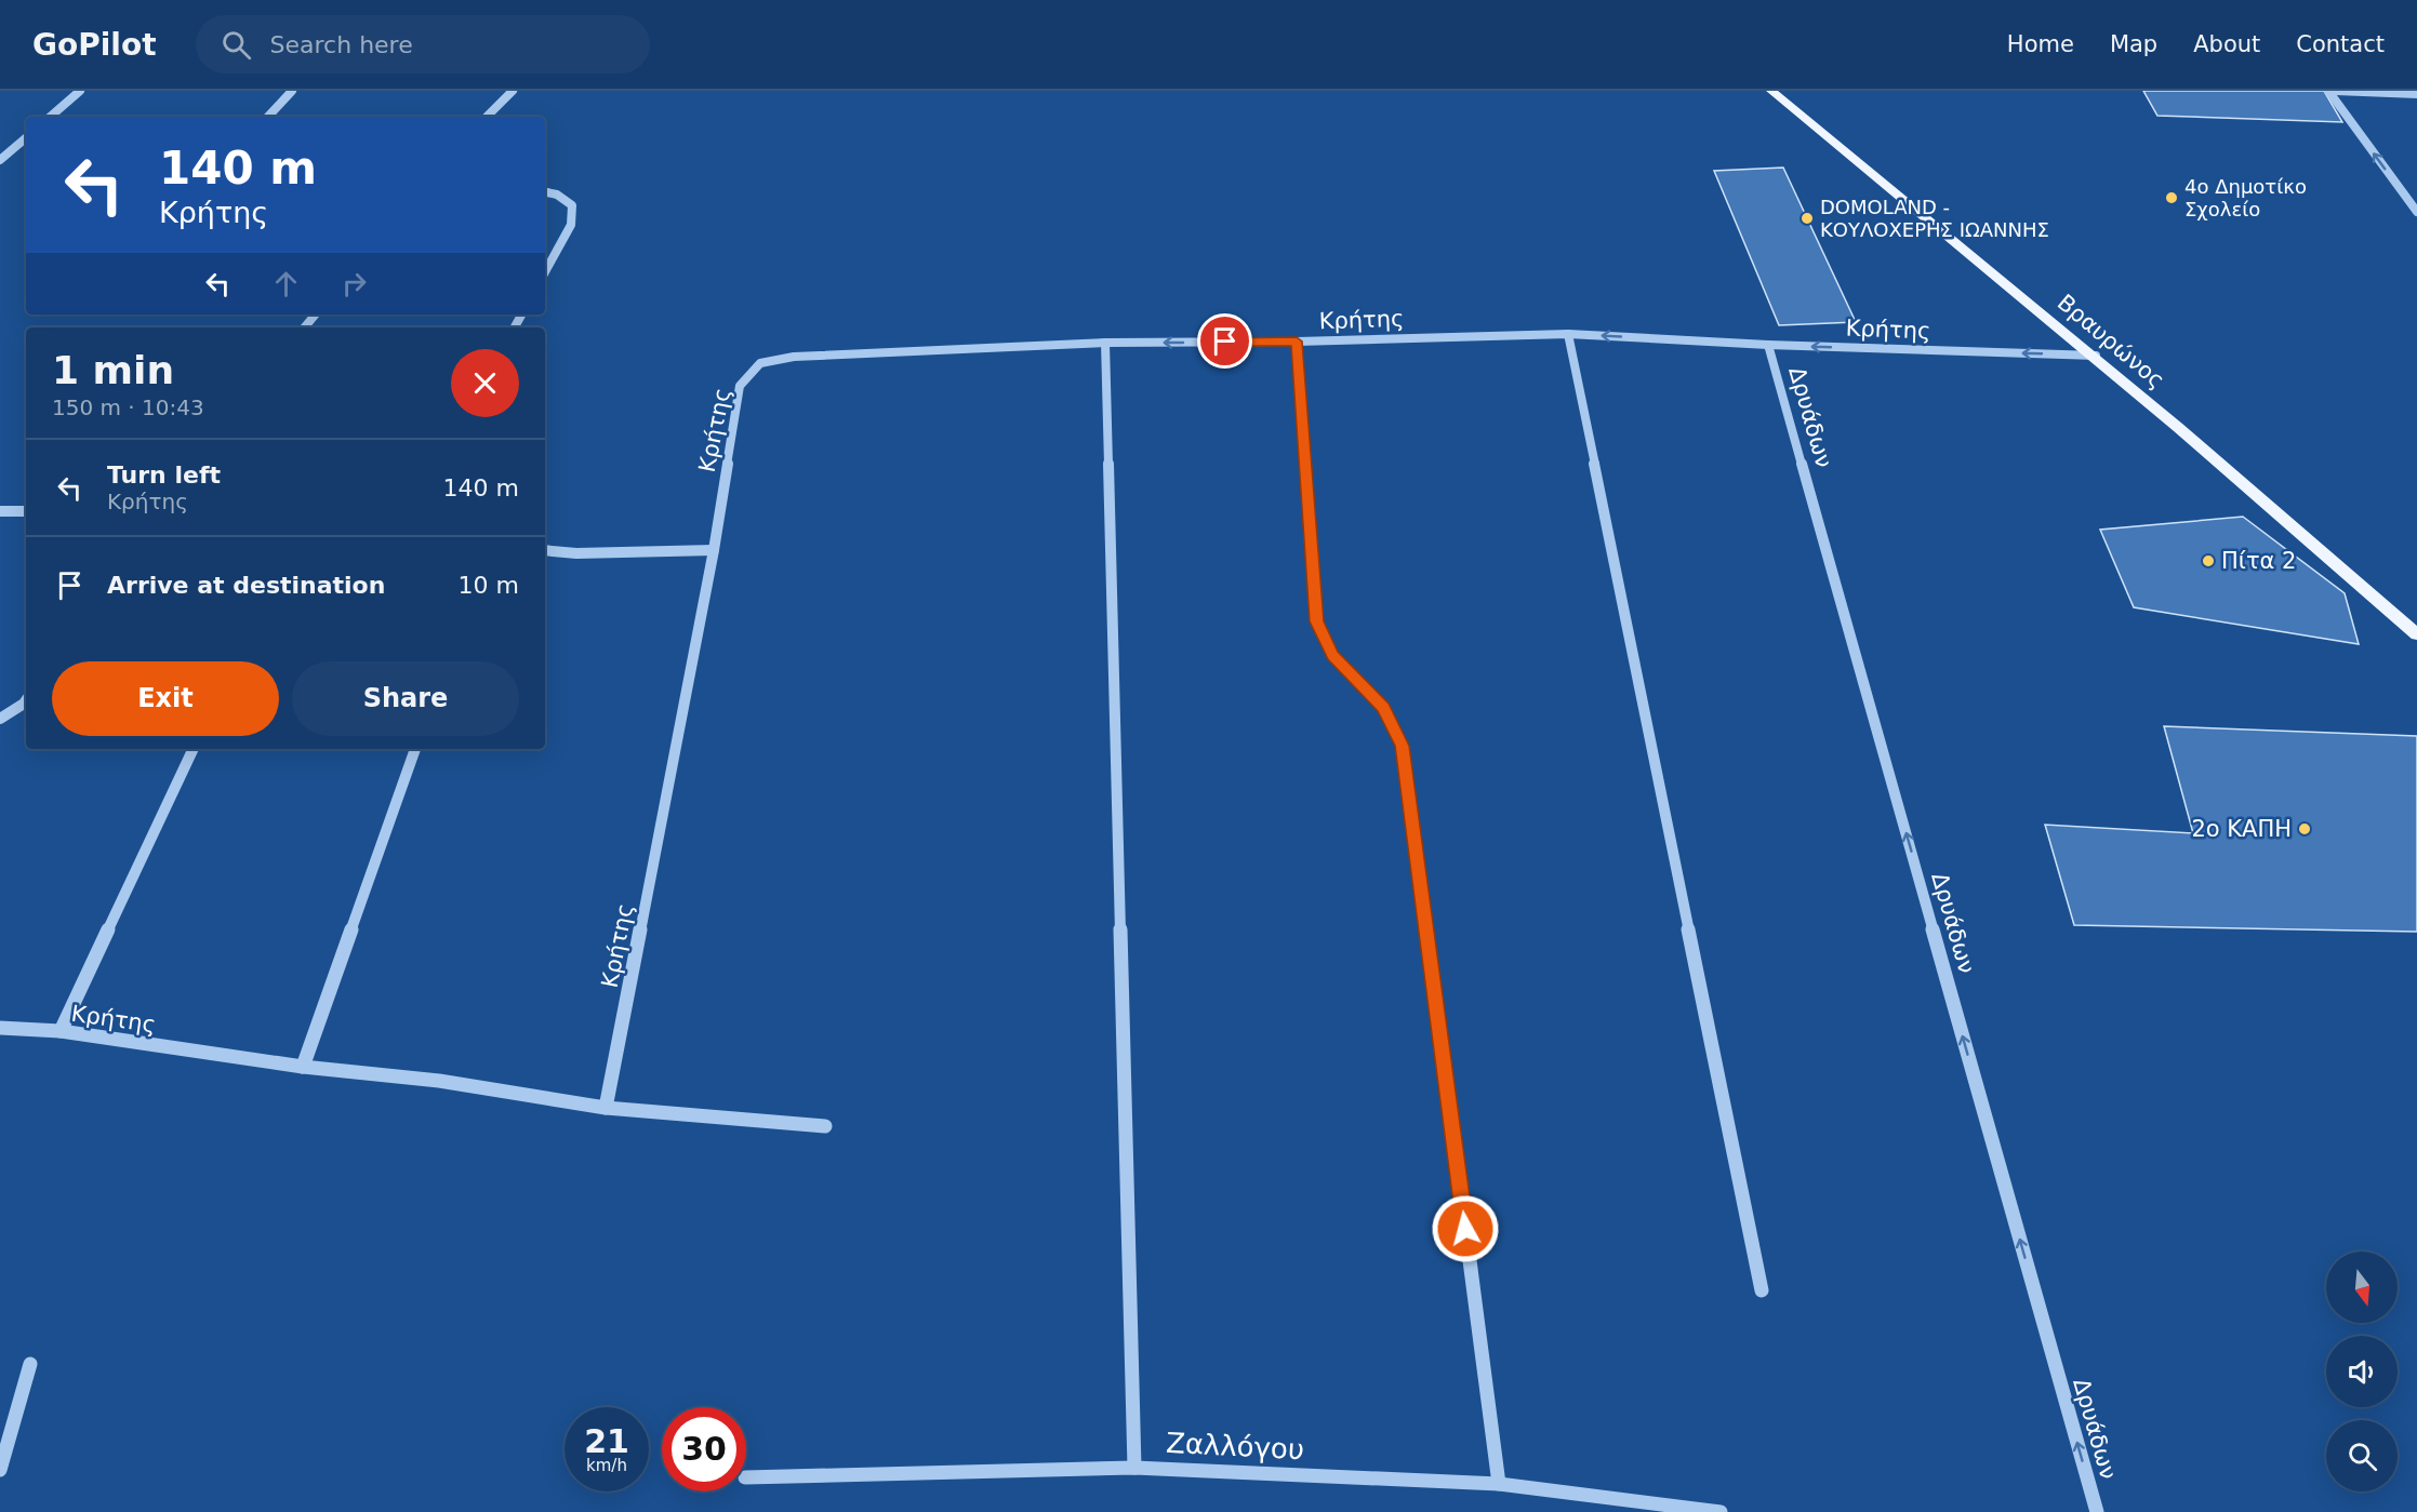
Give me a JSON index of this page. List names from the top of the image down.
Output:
{
  "streets": {
    "main road": ["Βραυρώνος"],
    "street": ["Κρήτης", "Δρυάδων", "Ζαλλόγου"]
  },
  "crossings": [
    ["Κρήτης", "Βραυρώνος"],
    ["Κρήτης", "Δρυάδων"]
  ],
  "one_way": ["Δρυάδων"],
  "places": [
    "4ο Δημοτίκο Σχολείο",
    "DOMOLAND - ΚΟΥΛΟΧΕΡΗΣ ΙΩΑΝΝΗΣ",
    "Πίτα 2",
    "2ο ΚΑΠΗ"
  ],
  "north": "bottom",
  "page": {
    "header": "GoPilot",
    "search": "Search here",
    "nav": [
      "Home",
      "Map",
      "About",
      "Contact"
    ],
    "turn": ["140 m", "Κρήτης"],
    "heading": ["1 min", "150 m · 10:43"],
    "list": [
      {
        "name": "Turn left",
        "note": "Κρήτης",
        "value": "140 m"
      },
      {
        "name": "Arrive at destination",
        "value": "10 m"
      }
    ],
    "buttons": ["Exit", "Share"],
    "speed": "21 km/h",
    "limit": "30"
  }
}
